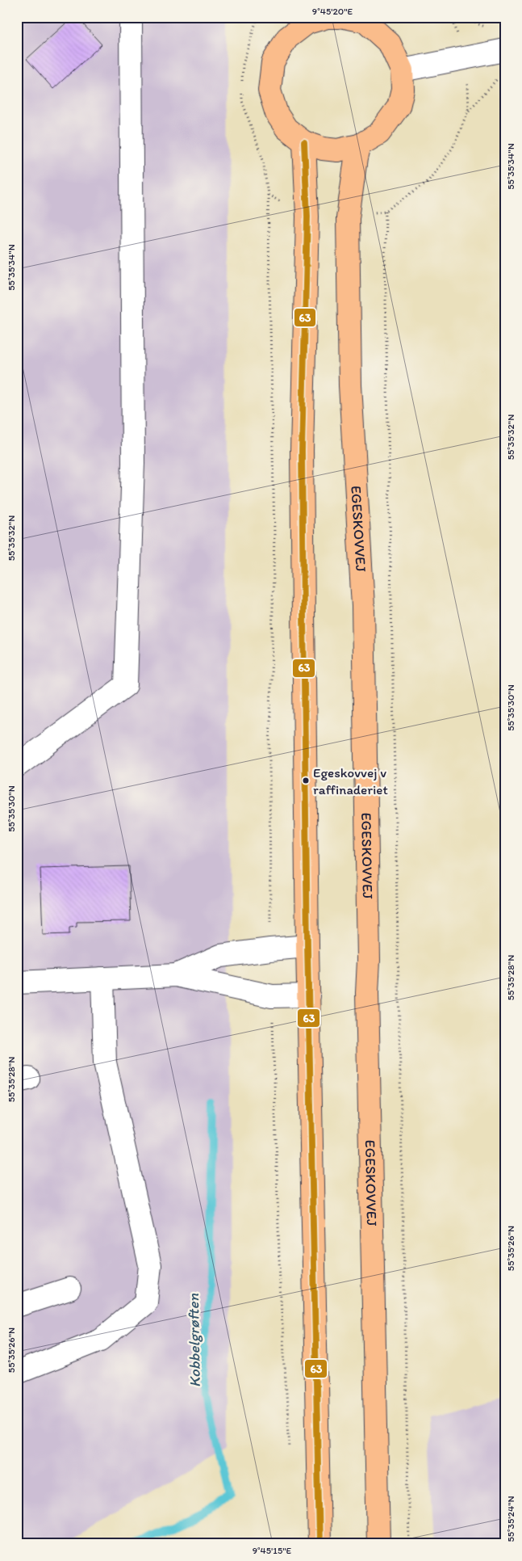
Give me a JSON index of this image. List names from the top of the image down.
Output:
{
  "streets": {
    "main road": ["EGESKOVVEJ"]
  },
  "water": ["Kobbelgrøften"],
  "places": ["Egeskovvej v raffinaderiet"],
  "lines": ["transit line 63"],
  "coordinates": [
    "9°45'20\"E",
    "55°35'34\"N",
    "55°35'32\"N",
    "55°35'30\"N",
    "55°35'28\"N",
    "55°35'26\"N",
    "55°35'24\"N",
    "9°45'15\"E"
  ]
}
